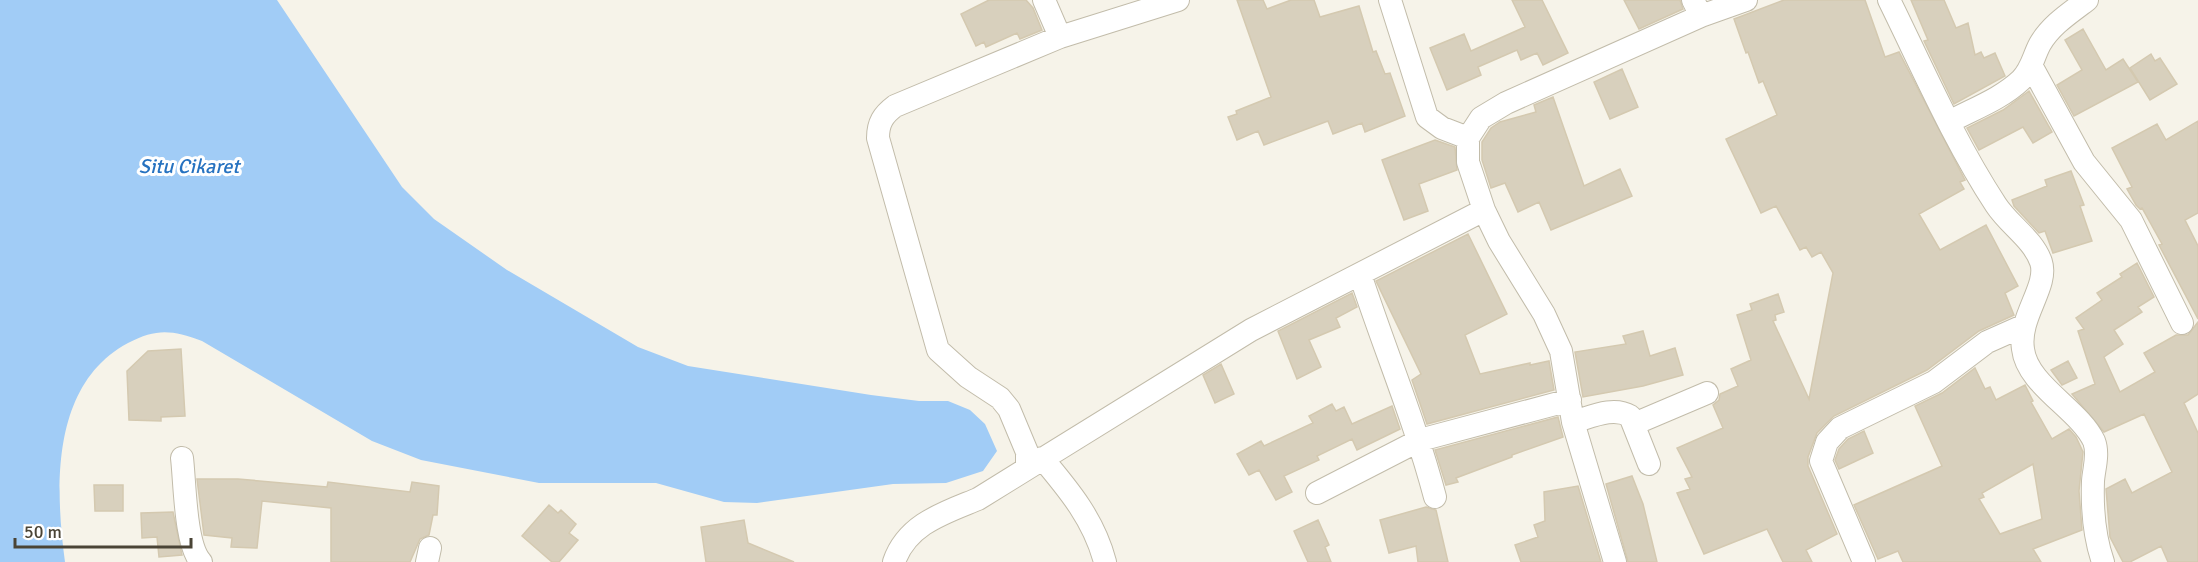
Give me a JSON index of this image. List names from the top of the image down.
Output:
{
  "water": ["Situ Cikaret"],
  "scale_bar": "50 m"
}
